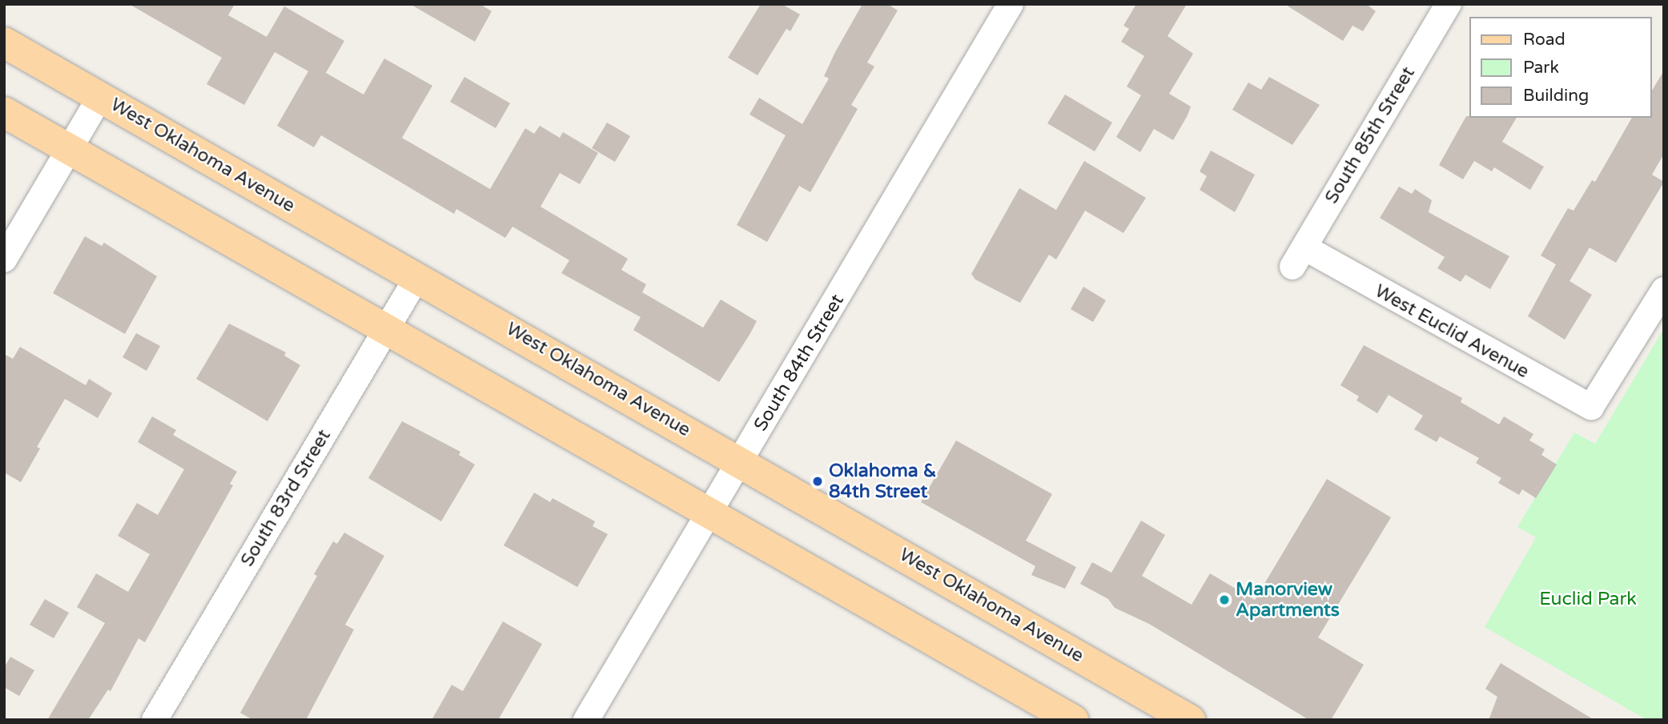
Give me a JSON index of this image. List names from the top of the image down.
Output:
{
  "streets": {
    "main road": ["West Oklahoma Avenue"],
    "street": [
      "South 85th Street",
      "West Euclid Avenue",
      "South 84th Street",
      "South 83rd Street"
    ]
  },
  "crossings": [
    ["South 85th Street", "West Euclid Avenue"],
    ["West Oklahoma Avenue", "South 84th Street"],
    ["West Oklahoma Avenue", "South 83rd Street"]
  ],
  "parks": ["Euclid Park"],
  "places": ["Oklahoma & 84th Street", "Manorview Apartments"],
  "legend": ["Road", "Park", "Building"]
}
